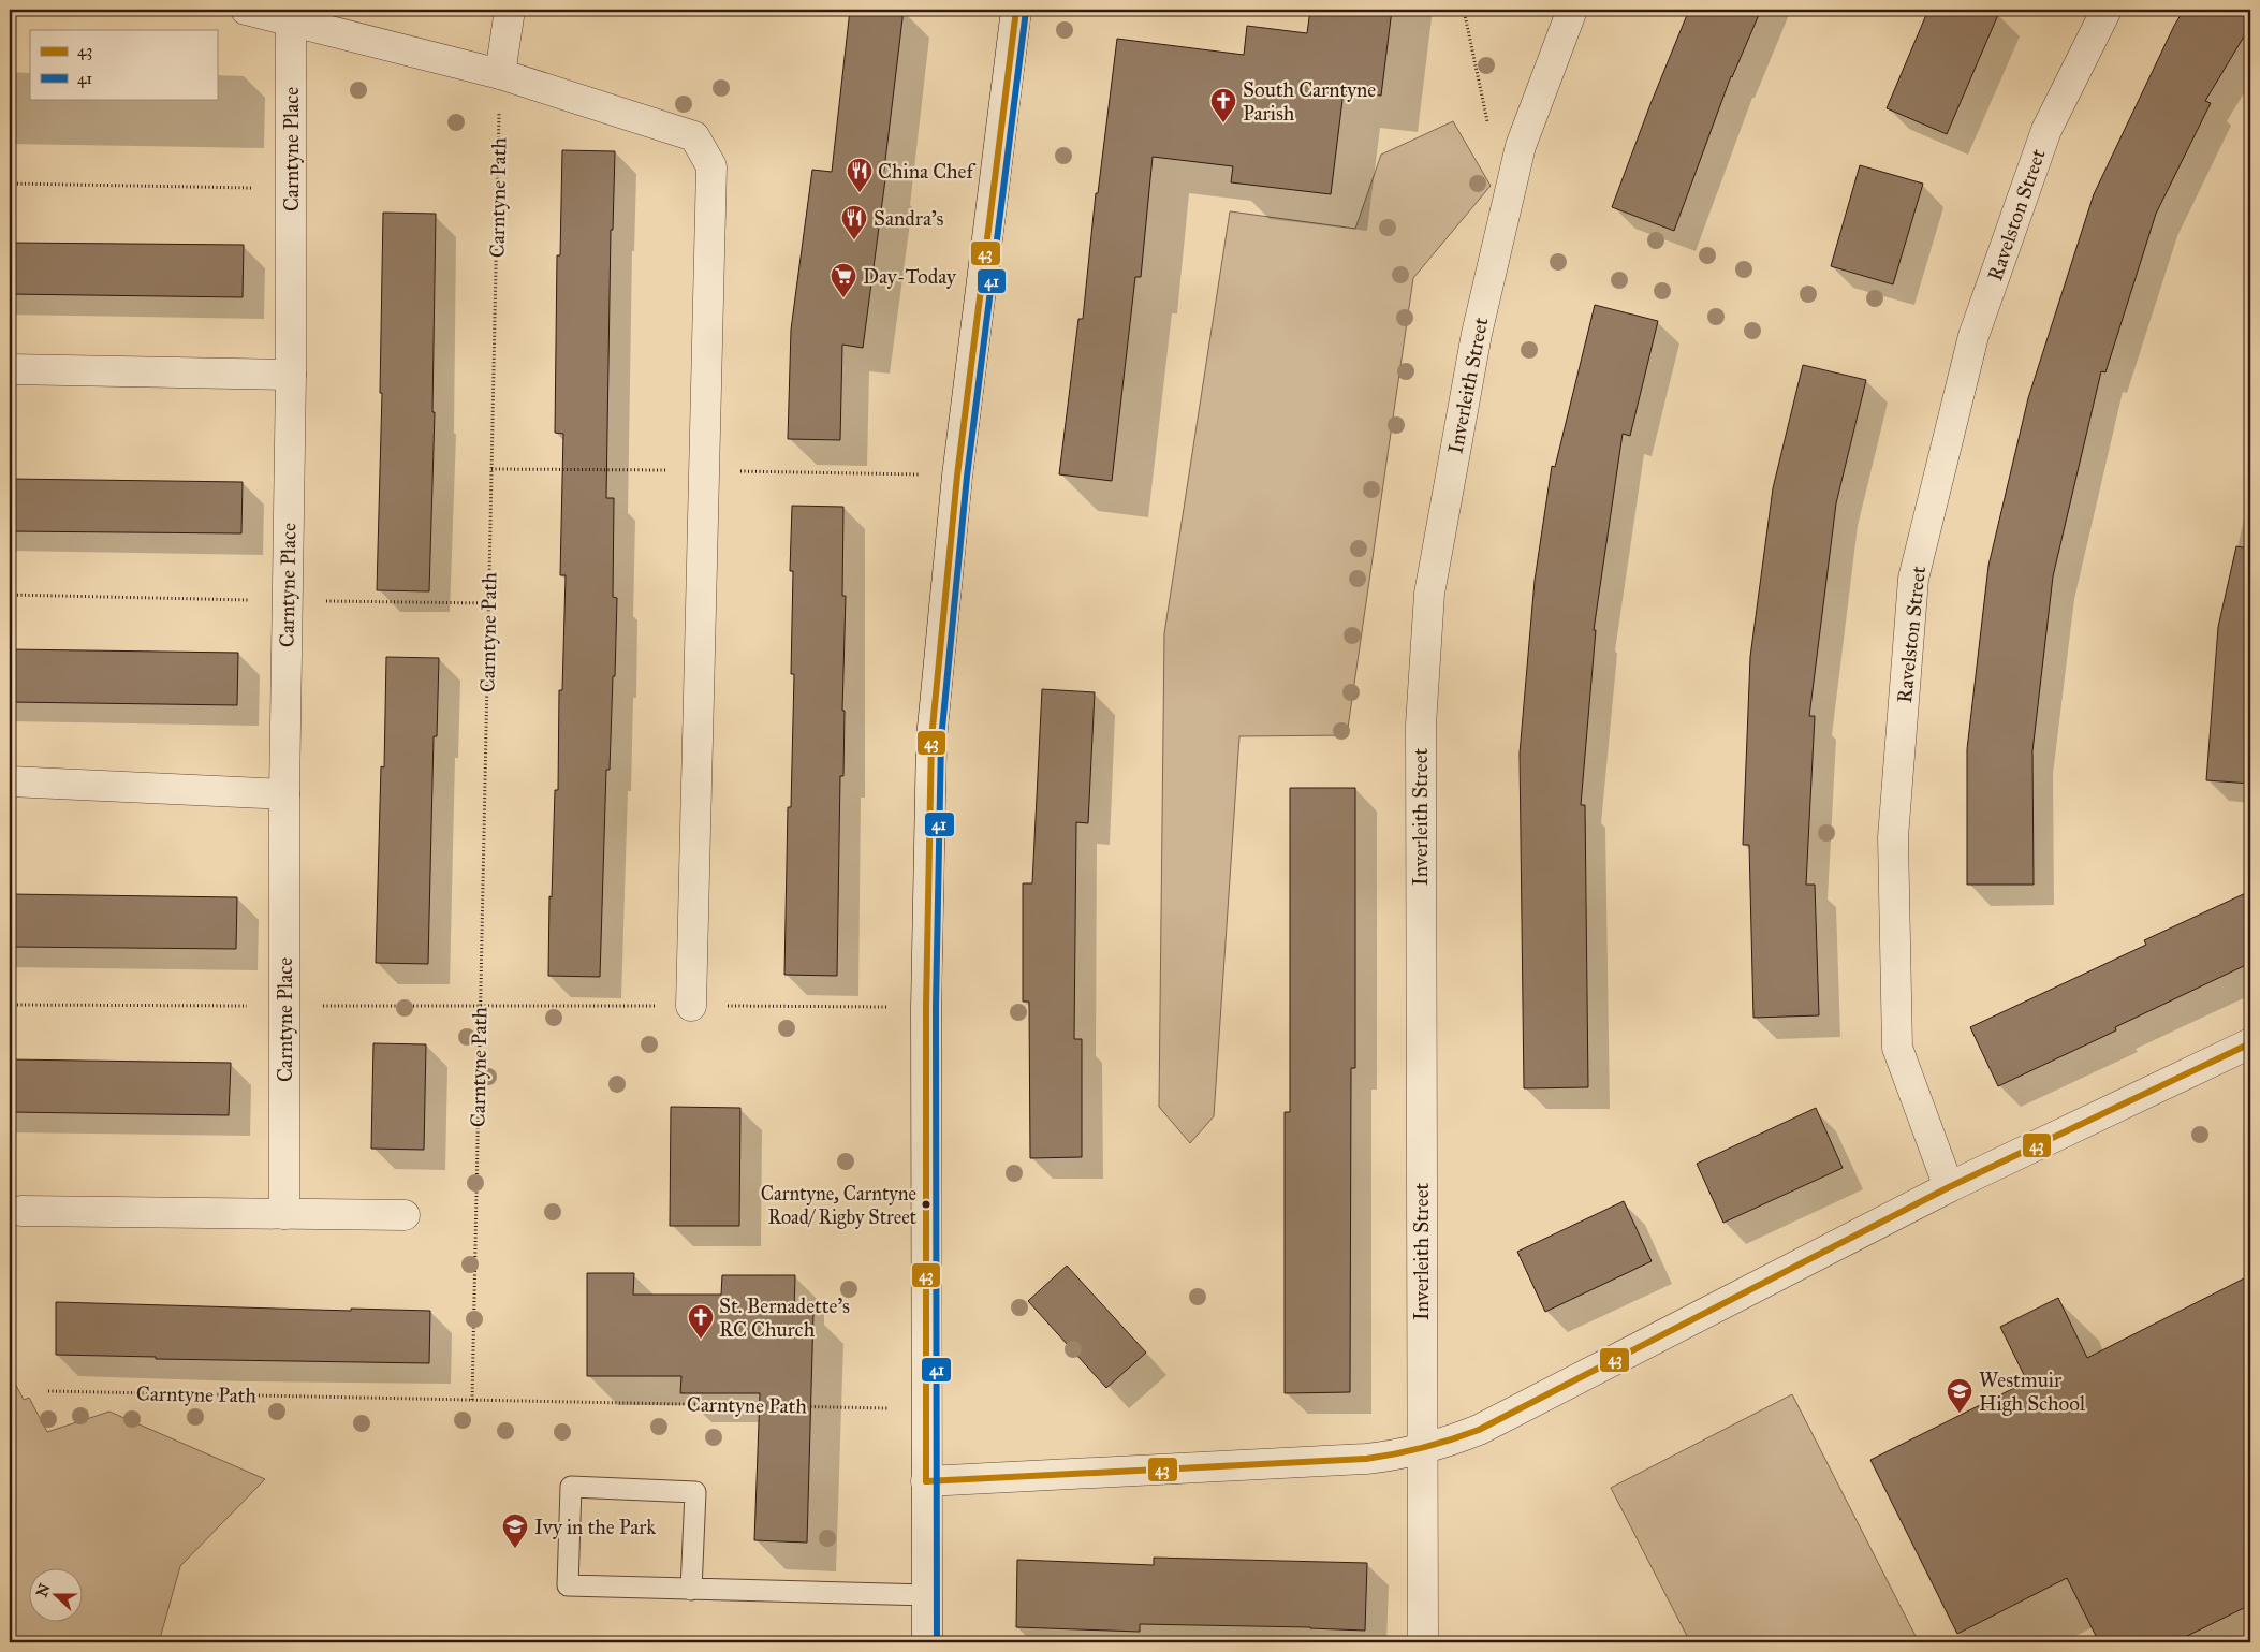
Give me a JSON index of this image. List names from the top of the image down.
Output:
{
  "streets": {
    "street": ["Carntyne Place", "Ravelston Street", "Inverleith Street"],
    "path": ["Carntyne Path"]
  },
  "places": {
    "church": ["South Carntyne Parish", "St. Bernadette's RC Church"],
    "restaurant": ["China Chef", "Sandra's"],
    "supermarket": ["Day-Today"],
    "other": ["Carntyne, Carntyne Road/ Rigby Street"],
    "school or university": ["Westmuir High School", "Ivy in the Park"]
  },
  "lines": ["transit line 43", "transit line 41"],
  "legend": ["43", "41"],
  "north": "left"
}
